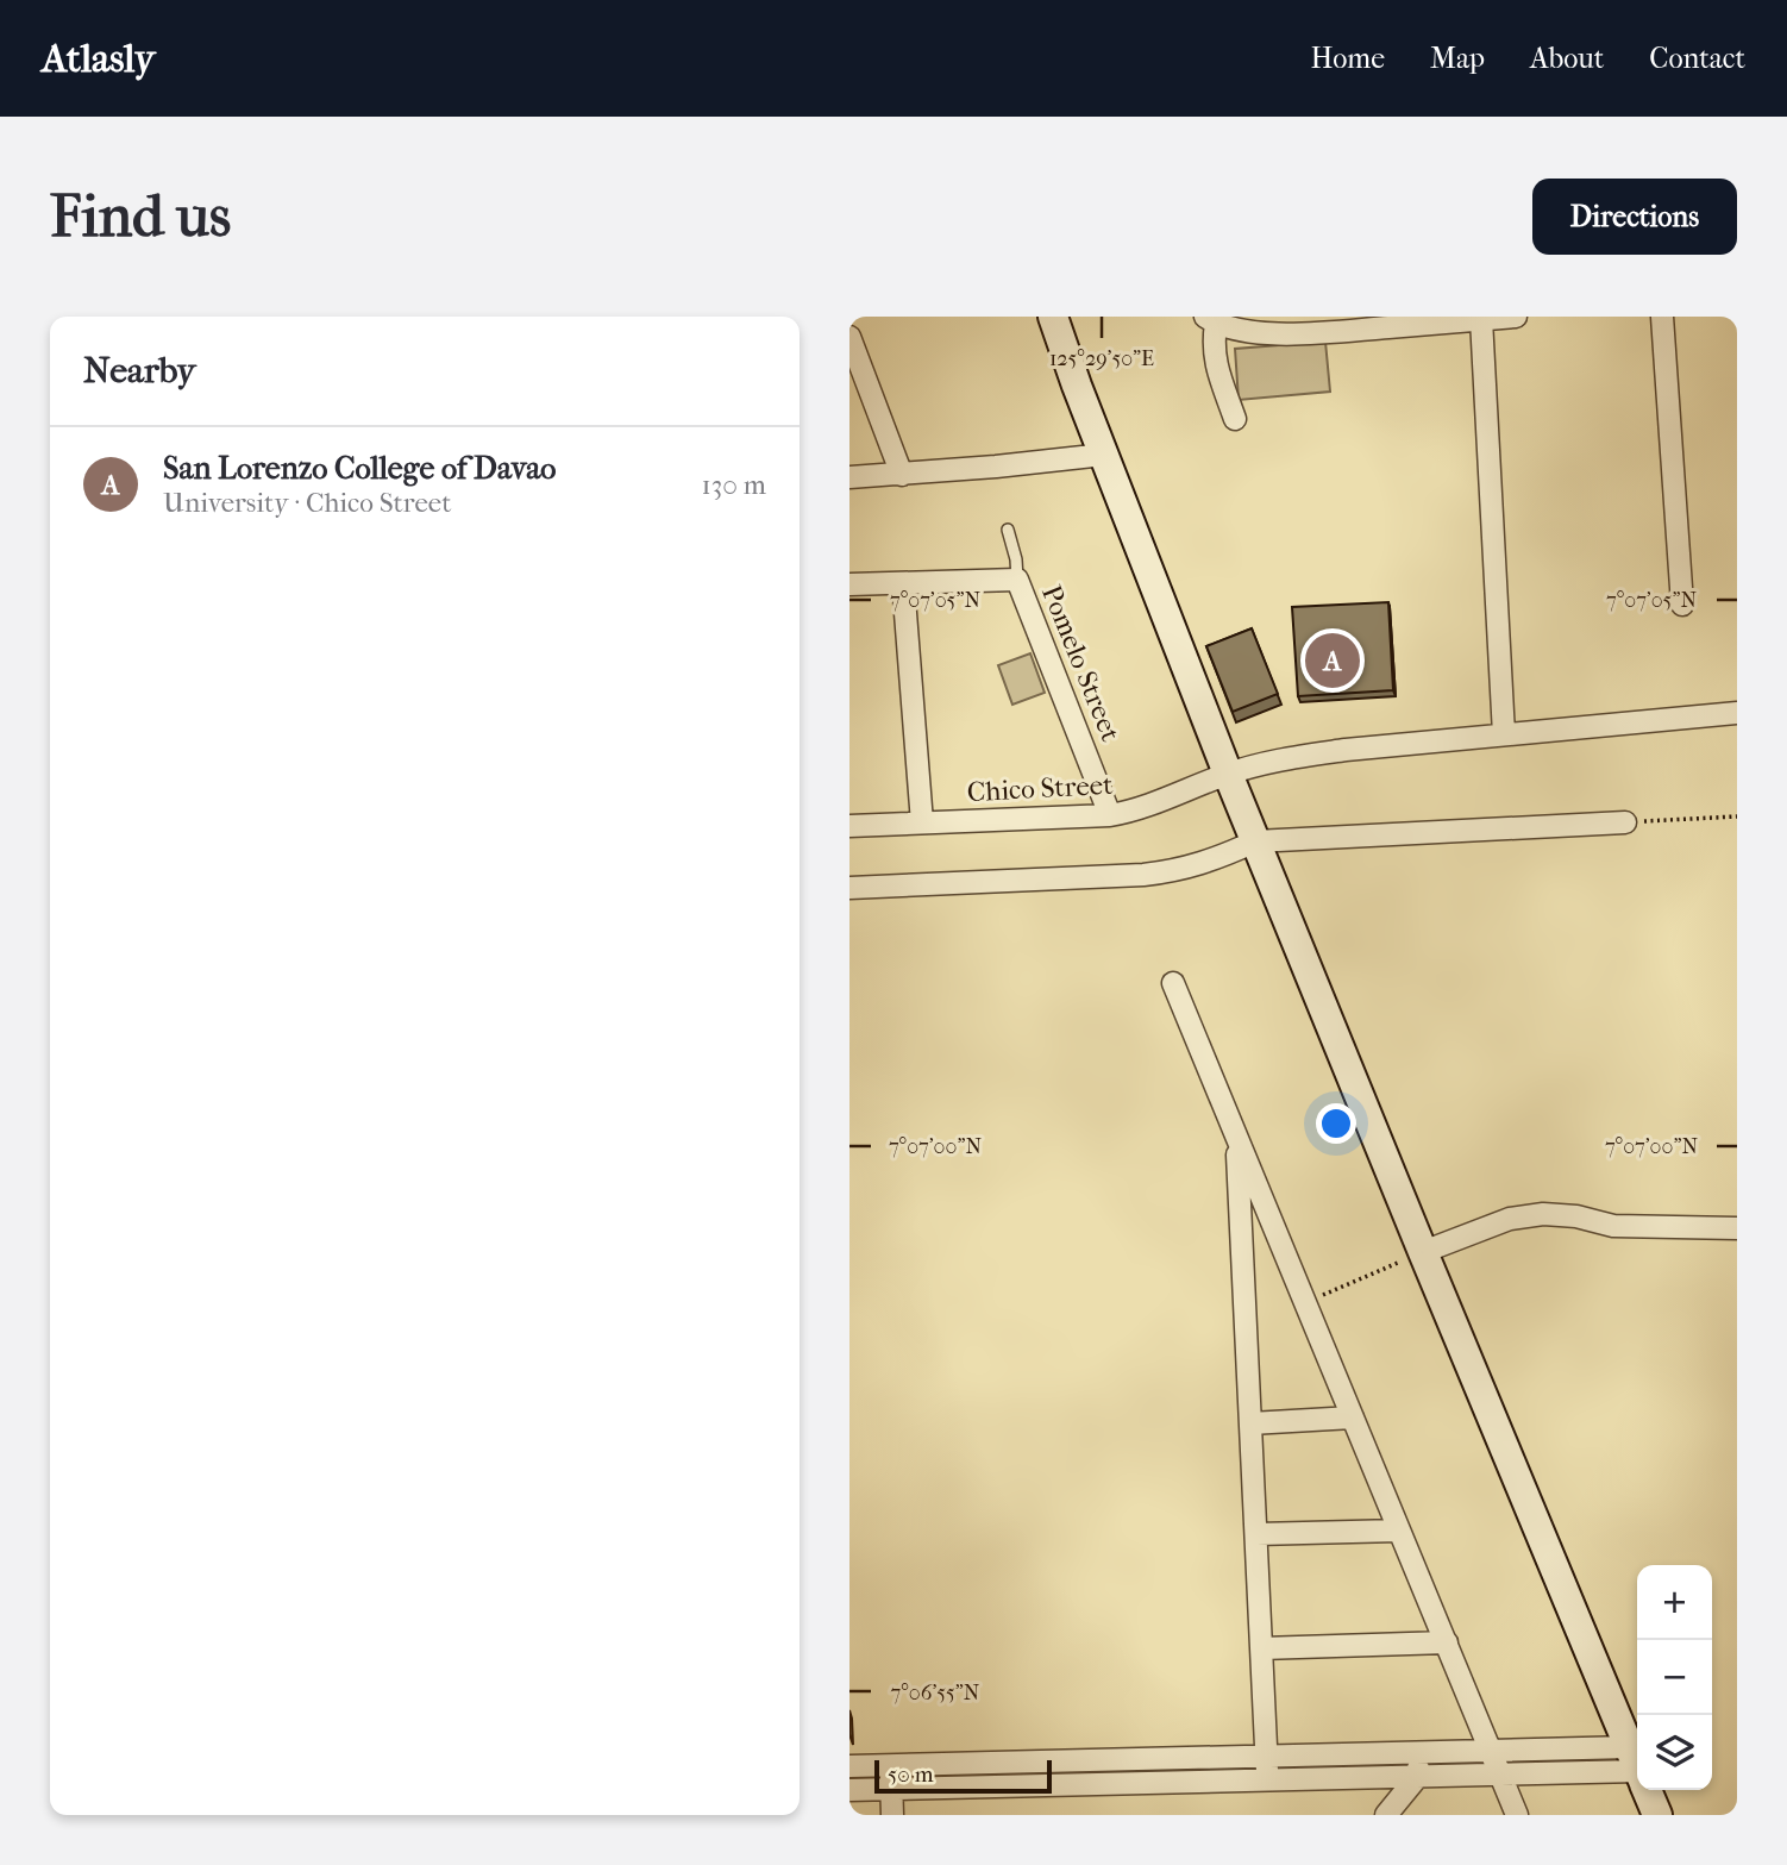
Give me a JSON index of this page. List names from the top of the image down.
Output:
{
  "streets": {
    "street": ["Pomelo Street", "Chico Street"]
  },
  "crossings": [
    ["Pomelo Street", "Chico Street"]
  ],
  "scale_bar": "50 m",
  "page": {
    "header": "Atlasly",
    "nav": [
      "Home",
      "Map",
      "About",
      "Contact"
    ],
    "buttons": "Directions",
    "title": "Find us",
    "heading": "Nearby",
    "list": [
      {
        "mark": "A",
        "name": "San Lorenzo College of Davao",
        "note": "University · Chico Street",
        "value": "130 m"
      }
    ],
    "pins": "A",
    "map_buttons": ["+", "−"],
    "scale": "50 m"
  },
  "coordinates": [
    "125°29'50\"E",
    "7°07'05\"N",
    "7°07'00\"N",
    "7°06'55\"N"
  ]
}
